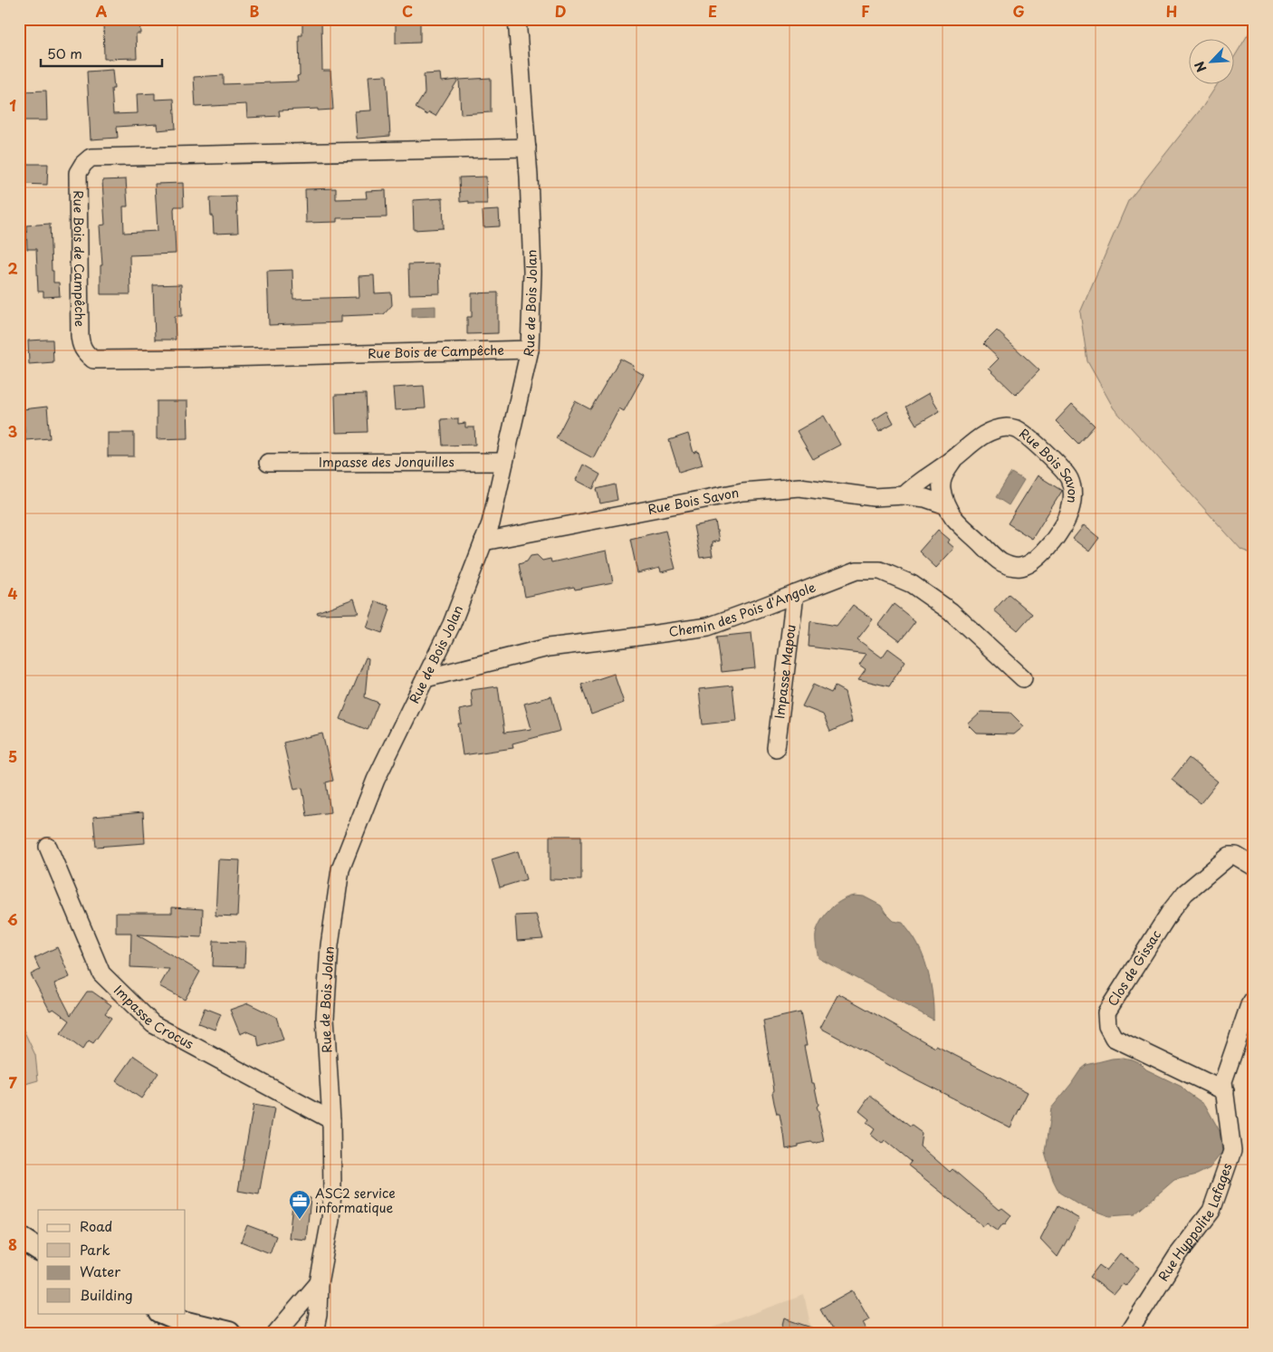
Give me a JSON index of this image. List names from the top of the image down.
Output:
{
  "streets": {
    "street": [
      "Rue Bois de Campêche",
      "Rue de Bois Jolan",
      "Impasse des Jonquilles",
      "Rue Bois Savon",
      "Chemin des Pois d'Angole",
      "Impasse Mapou",
      "Clos de Gissac",
      "Impasse Crocus",
      "Rue Hyppolite Lafages"
    ]
  },
  "crossings": [
    ["Rue Bois de Campêche", "Rue de Bois Jolan"],
    ["Rue de Bois Jolan", "Impasse des Jonquilles"],
    ["Rue de Bois Jolan", "Rue Bois Savon"],
    ["Rue de Bois Jolan", "Chemin des Pois d'Angole"],
    ["Rue de Bois Jolan", "Impasse Crocus"],
    ["Chemin des Pois d'Angole", "Impasse Mapou"],
    ["Clos de Gissac", "Rue Hyppolite Lafages"]
  ],
  "places": {
    "office": ["ASC2 service informatique"]
  },
  "legend": [
    "Road",
    "Park",
    "Water",
    "Building"
  ],
  "scale_bar": "50 m",
  "north": "bottom left",
  "grid": {
    "columns": [
      "A",
      "B",
      "C",
      "D",
      "E",
      "F",
      "G",
      "H"
    ],
    "rows": [
      "1",
      "2",
      "3",
      "4",
      "5",
      "6",
      "7",
      "8"
    ]
  }
}
